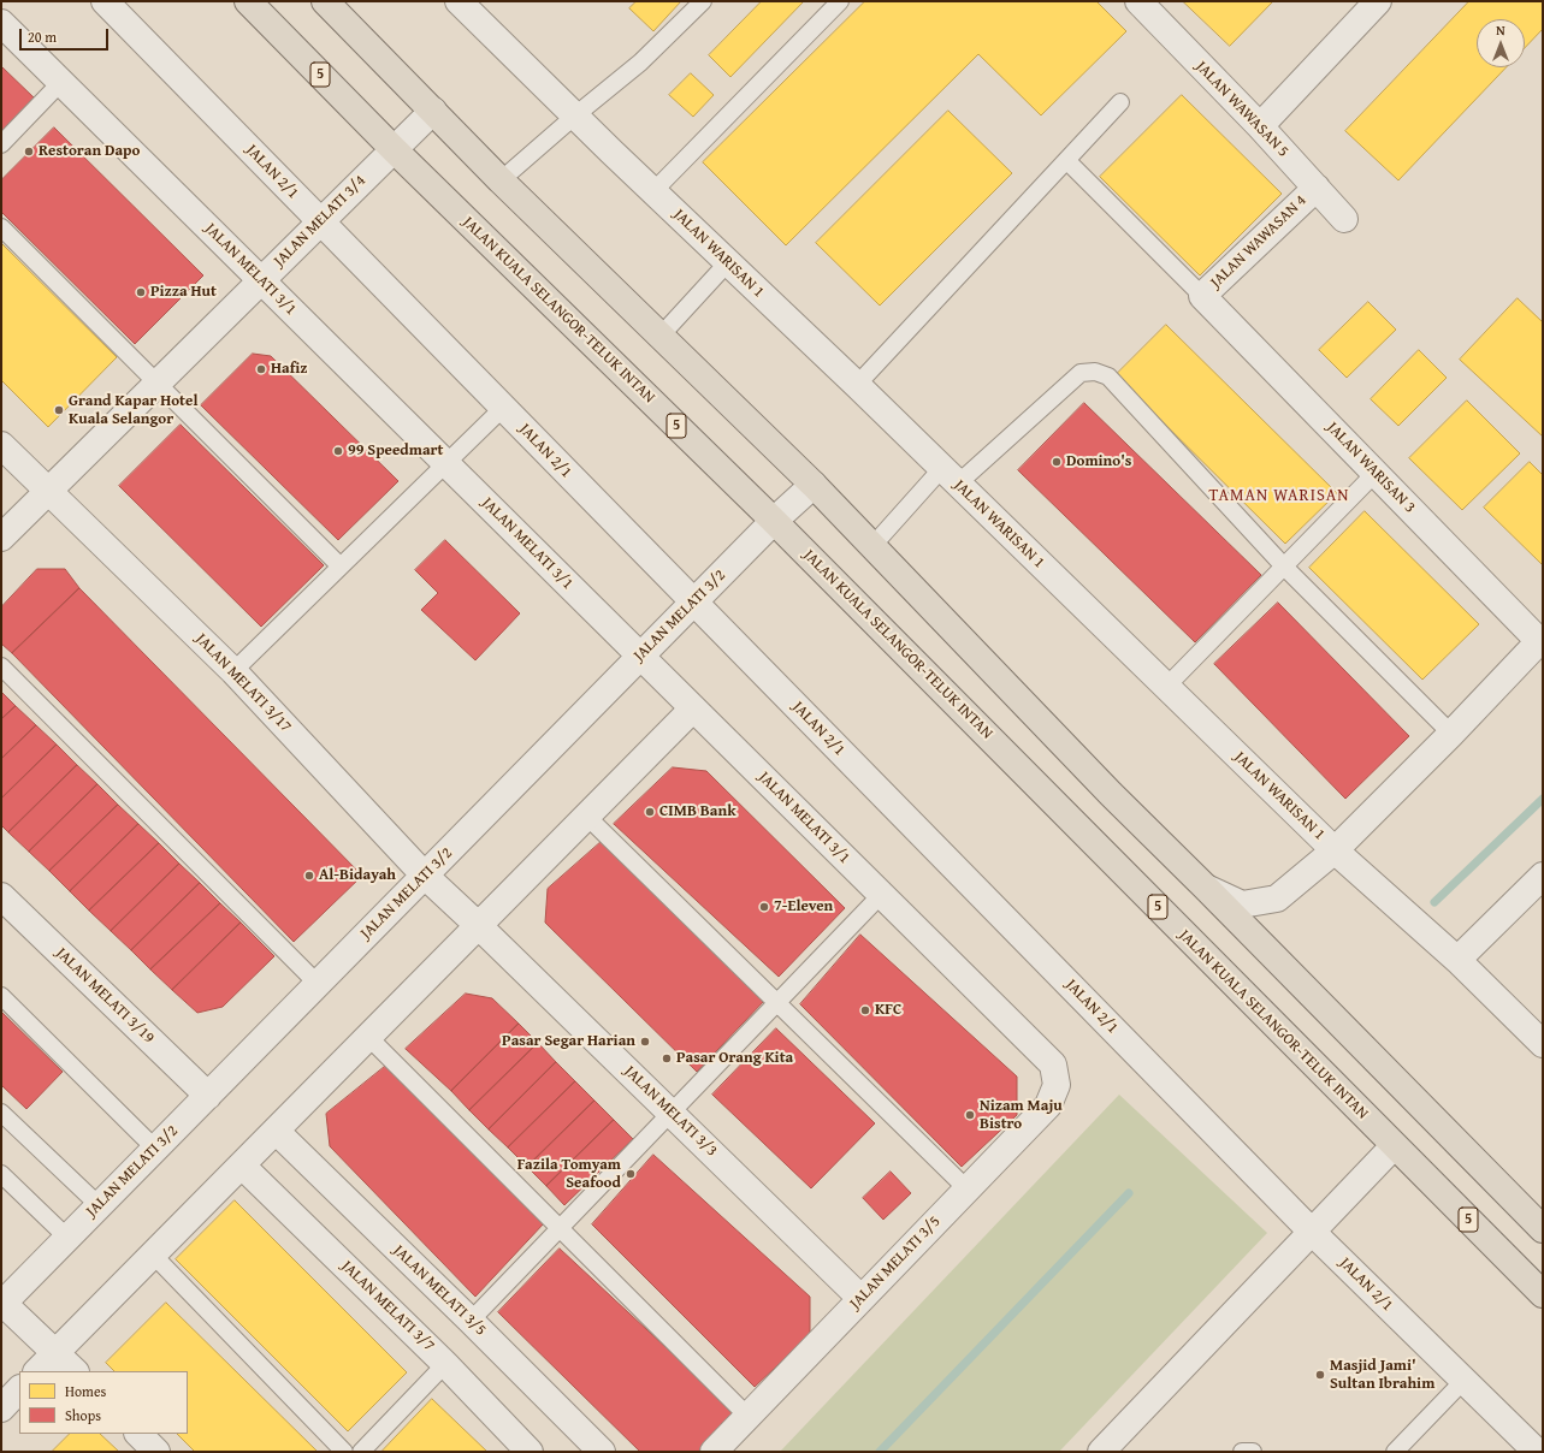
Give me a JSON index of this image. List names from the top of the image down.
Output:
{
  "streets": {
    "highway": ["5", "JALAN KUALA SELANGOR-TELUK INTAN"],
    "street": [
      "JALAN WAWASAN 5",
      "JALAN 2/1",
      "JALAN MELATI 3/4",
      "JALAN WAWASAN 4",
      "JALAN WARISAN 1",
      "JALAN MELATI 3/1",
      "JALAN WARISAN 3",
      "JALAN MELATI 3/2",
      "JALAN MELATI 3/17",
      "JALAN MELATI 3/19",
      "JALAN MELATI 3/3",
      "JALAN MELATI 3/5",
      "JALAN MELATI 3/7"
    ]
  },
  "crossings": [
    ["JALAN WAWASAN 5", "JALAN WAWASAN 4"],
    ["JALAN 2/1", "JALAN MELATI 3/4"],
    ["JALAN 2/1", "JALAN MELATI 3/2"],
    ["JALAN MELATI 3/4", "JALAN MELATI 3/1"],
    ["JALAN MELATI 3/4", "JALAN KUALA SELANGOR-TELUK INTAN"],
    ["JALAN MELATI 3/4", "JALAN MELATI 3/17"],
    ["JALAN WAWASAN 4", "JALAN WARISAN 3"],
    ["JALAN MELATI 3/1", "JALAN MELATI 3/2"],
    ["JALAN MELATI 3/1", "JALAN MELATI 3/5"],
    ["JALAN KUALA SELANGOR-TELUK INTAN", "JALAN MELATI 3/2"],
    ["JALAN MELATI 3/2", "JALAN MELATI 3/17"],
    ["JALAN MELATI 3/2", "JALAN MELATI 3/19"],
    ["JALAN MELATI 3/17", "JALAN MELATI 3/3"],
    ["JALAN MELATI 3/3", "JALAN MELATI 3/5"]
  ],
  "districts": ["TAMAN WARISAN"],
  "places": [
    "Restoran Dapo",
    "Pizza Hut",
    "Hafiz",
    "Grand Kapar Hotel Kuala Selangor",
    "99 Speedmart",
    "Domino's",
    "CIMB Bank",
    "Al-Bidayah",
    "7-Eleven",
    "KFC",
    "Pasar Segar Harian",
    "Pasar Orang Kita",
    "Nizam Maju Bistro",
    "Fazila Tomyam Seafood",
    "Masjid Jami' Sultan Ibrahim"
  ],
  "legend": ["Homes", "Shops"],
  "scale_bar": "20 m",
  "north": "top"
}
